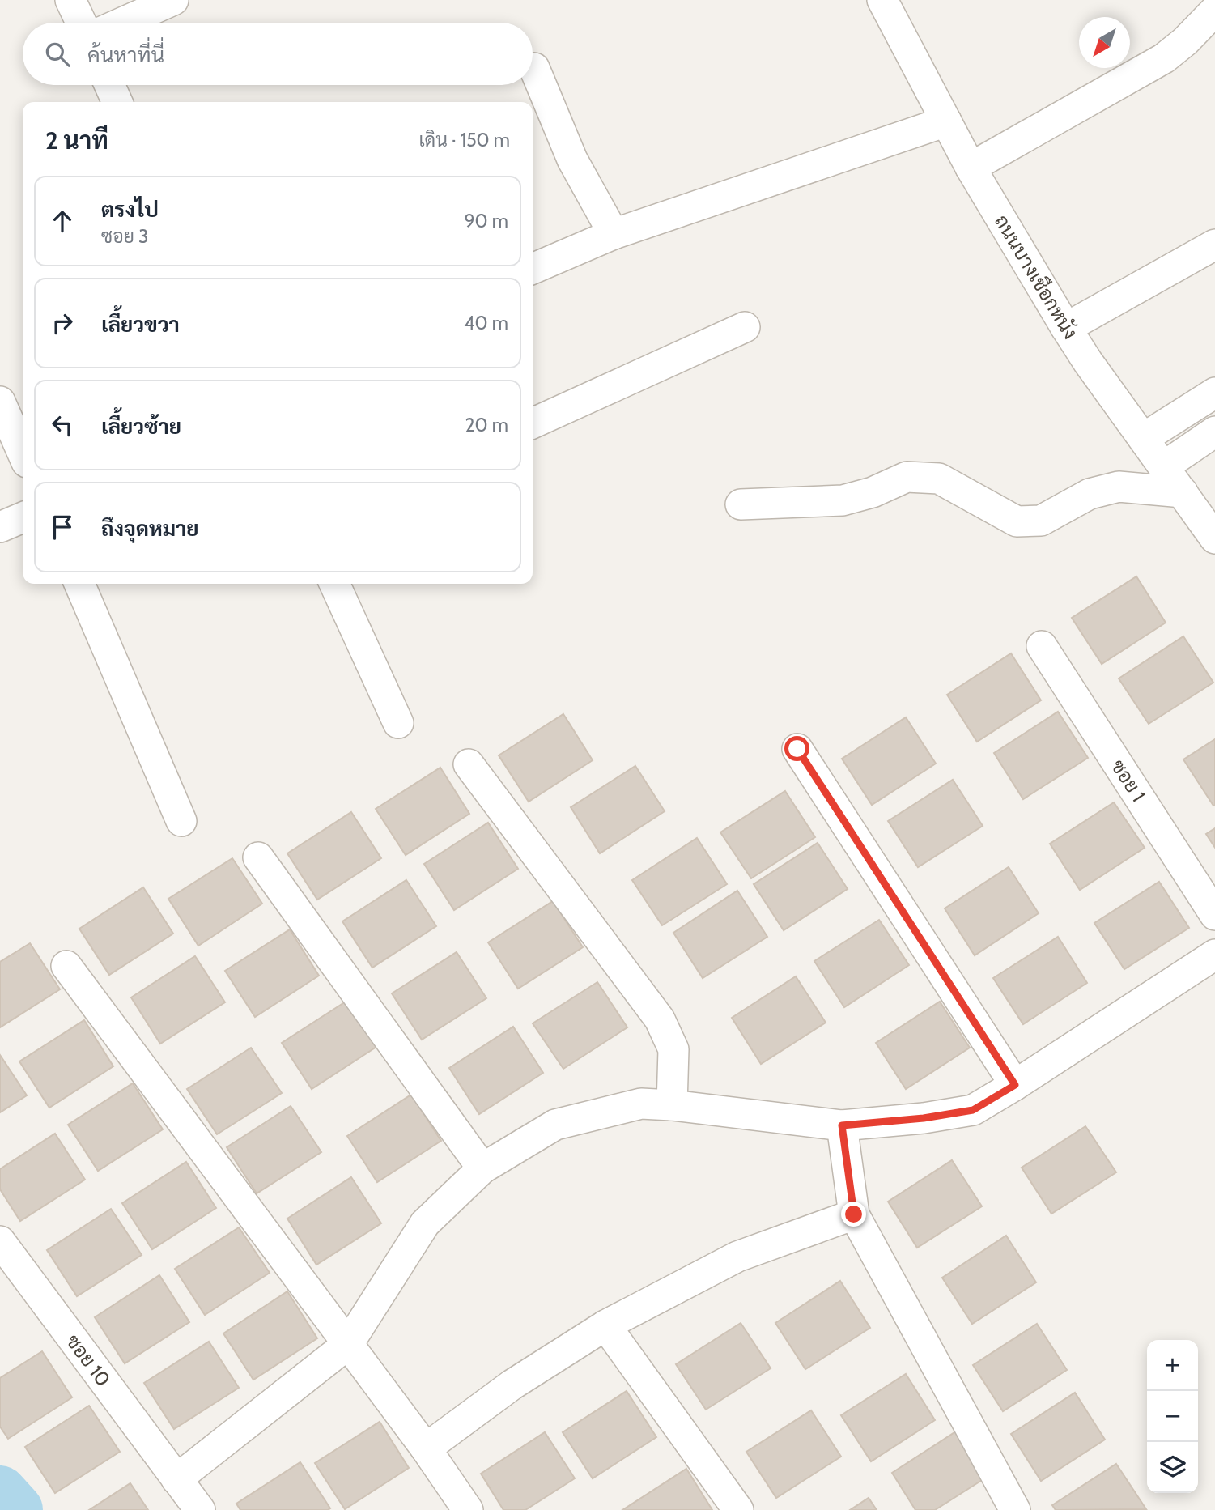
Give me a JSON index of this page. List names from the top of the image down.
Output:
{
  "streets": {
    "street": ["ถนนบางเชือกหนัง", "ซอย 1", "ซอย 10"]
  },
  "north": "bottom left",
  "page": {
    "search": "ค้นหาที่นี่",
    "heading": ["2 นาที", "เดิน · 150 m"],
    "list": [
      ["ตรงไป", "ซอย 3", "90 m"],
      ["เลี้ยวขวา", "40 m"],
      ["เลี้ยวซ้าย", "20 m"],
      "ถึงจุดหมาย"
    ],
    "map_buttons": ["+", "−"]
  }
}
